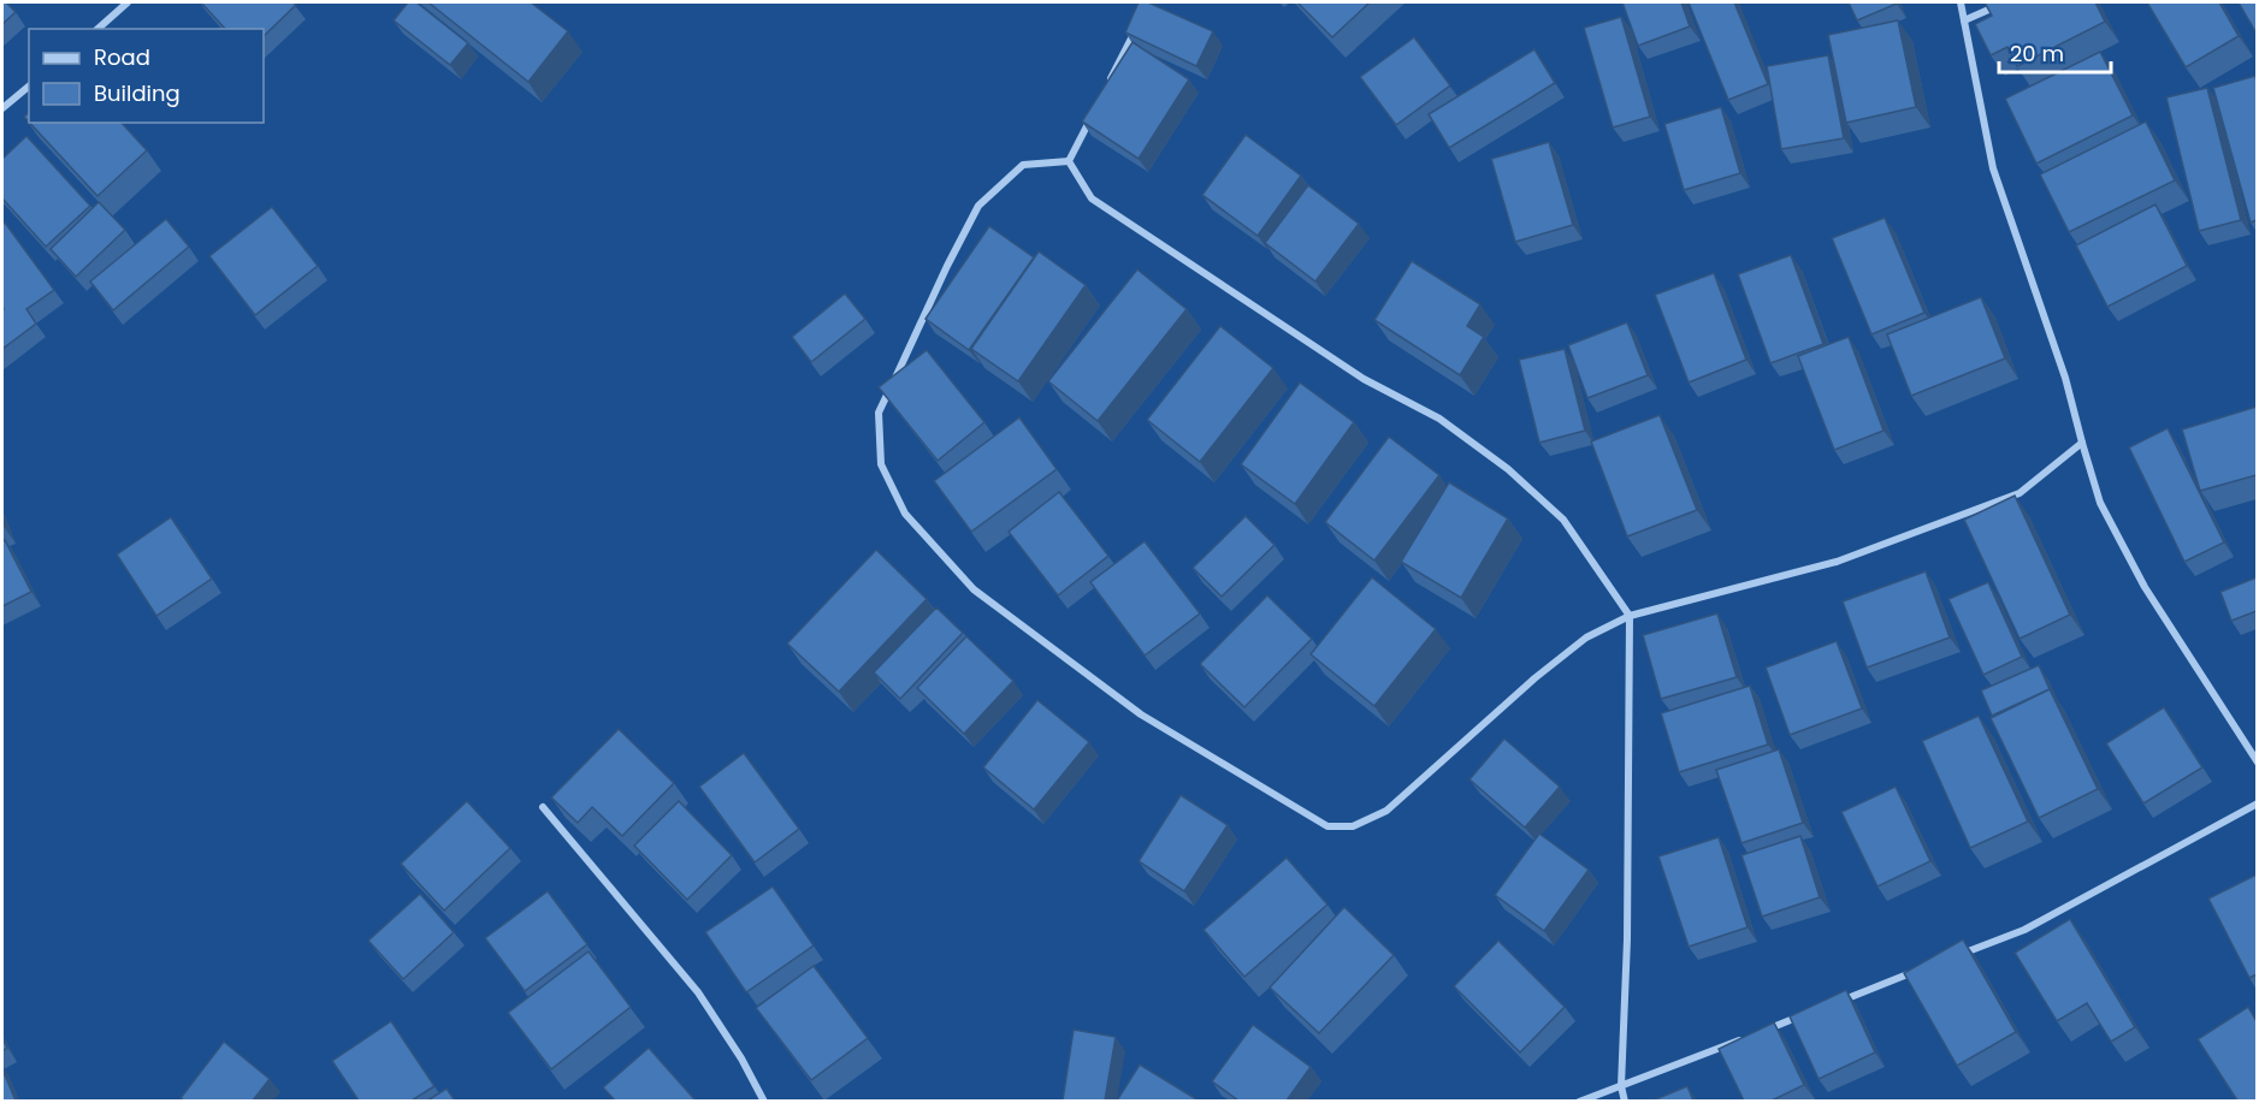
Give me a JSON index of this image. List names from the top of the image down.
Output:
{
  "legend": ["Road", "Building"],
  "scale_bar": "20 m"
}
